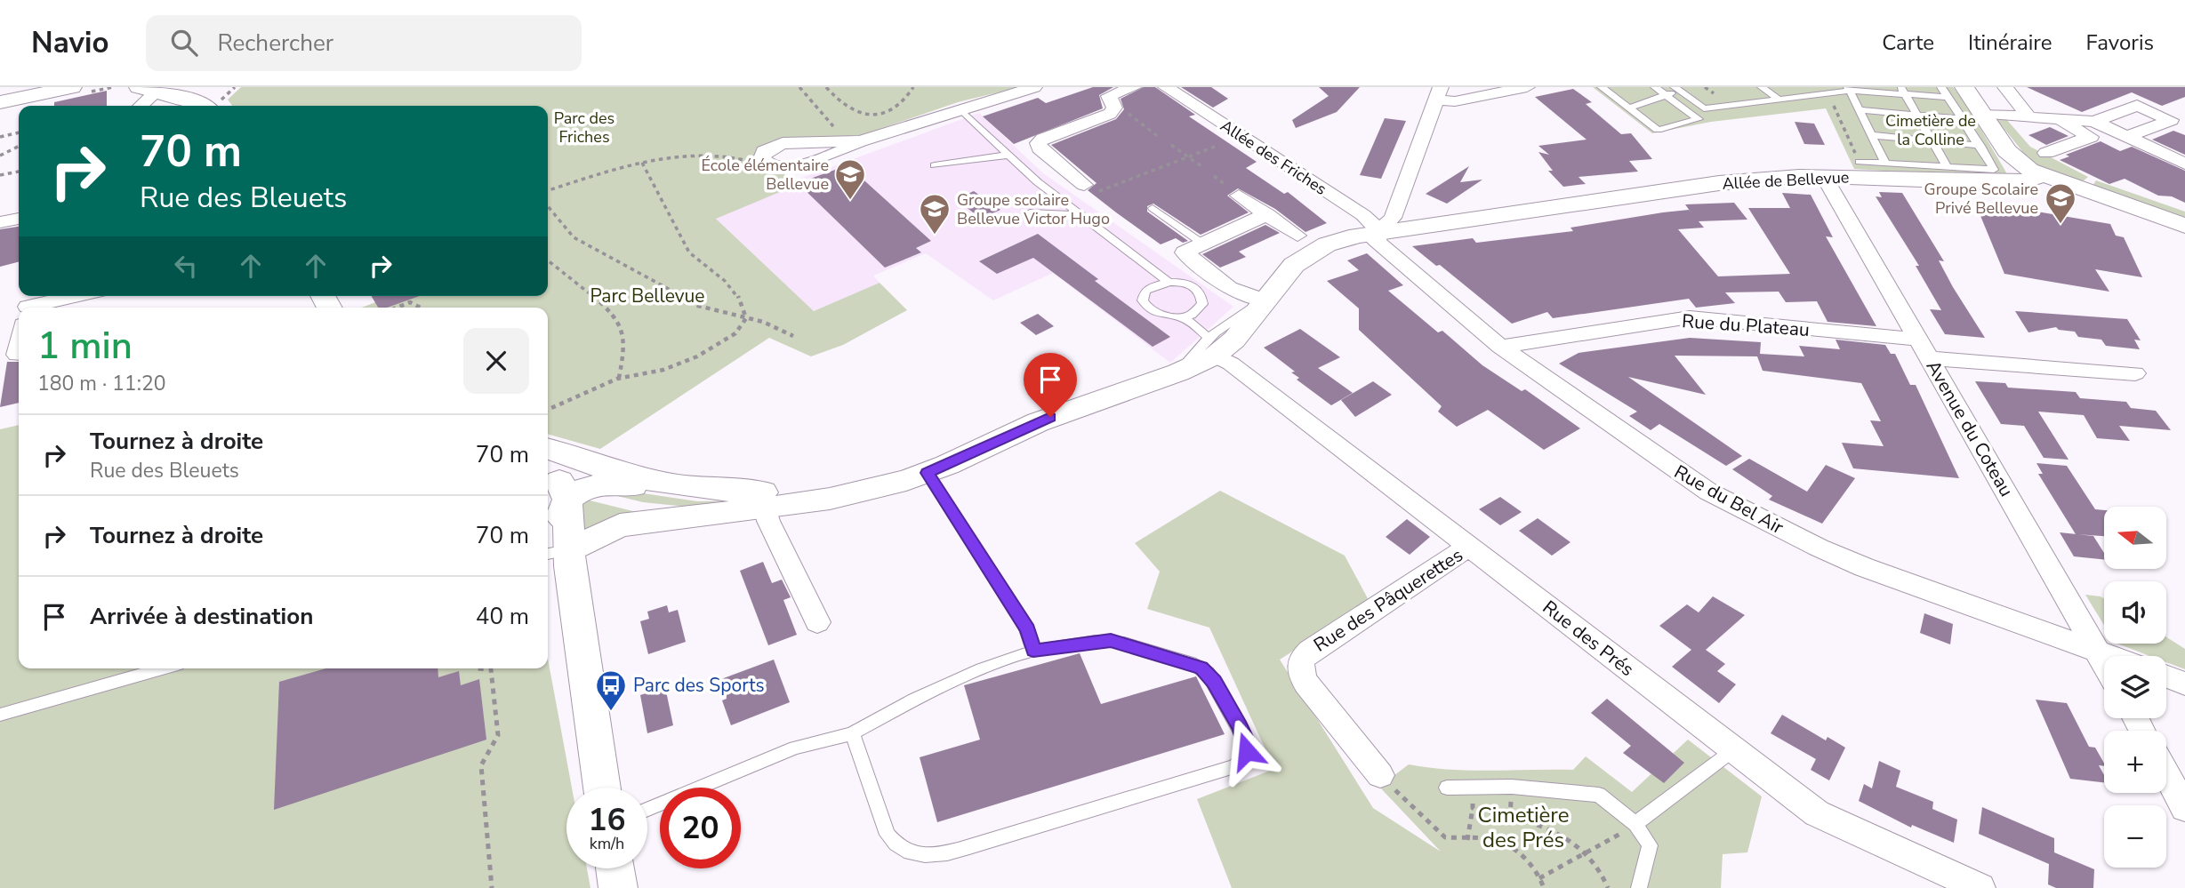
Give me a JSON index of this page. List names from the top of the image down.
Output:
{
  "streets": {
    "street": [
      "Allée des Friches",
      "Allée de Bellevue",
      "Rue du Plateau",
      "Avenue du Coteau",
      "Rue du Bel Air",
      "Rue des Pâquerettes",
      "Rue des Prés"
    ]
  },
  "crossings": [
    ["Allée des Friches", "Allée de Bellevue"],
    ["Allée des Friches", "Rue du Bel Air"],
    ["Allée de Bellevue", "Avenue du Coteau"],
    ["Allée de Bellevue", "Rue du Bel Air"],
    ["Allée de Bellevue", "Rue des Prés"],
    ["Rue du Plateau", "Avenue du Coteau"],
    ["Rue du Plateau", "Rue du Bel Air"],
    ["Avenue du Coteau", "Rue du Bel Air"],
    ["Rue des Pâquerettes", "Rue des Prés"]
  ],
  "parks": [
    "Parc des Friches",
    "Cimetière de la Colline",
    "Parc Bellevue",
    "Cimetière des Prés"
  ],
  "places": {
    "school or university": ["École élémentaire Bellevue", "Groupe Scolaire Privé Bellevue", "Groupe scolaire Bellevue Victor Hugo"],
    "bus stop": ["Parc des Sports"]
  },
  "north": "left",
  "page": {
    "header": "Navio",
    "search": "Rechercher",
    "nav": ["Carte", "Itinéraire", "Favoris"],
    "turn": ["70 m", "Rue des Bleuets"],
    "heading": ["1 min", "180 m · 11:20"],
    "list": [
      {
        "name": "Tournez à droite",
        "note": "Rue des Bleuets",
        "value": "70 m"
      },
      {
        "name": "Tournez à droite",
        "value": "70 m"
      },
      {
        "name": "Arrivée à destination",
        "value": "40 m"
      }
    ],
    "map_buttons": ["+", "−"],
    "speed": "16 km/h",
    "limit": "20"
  }
}
